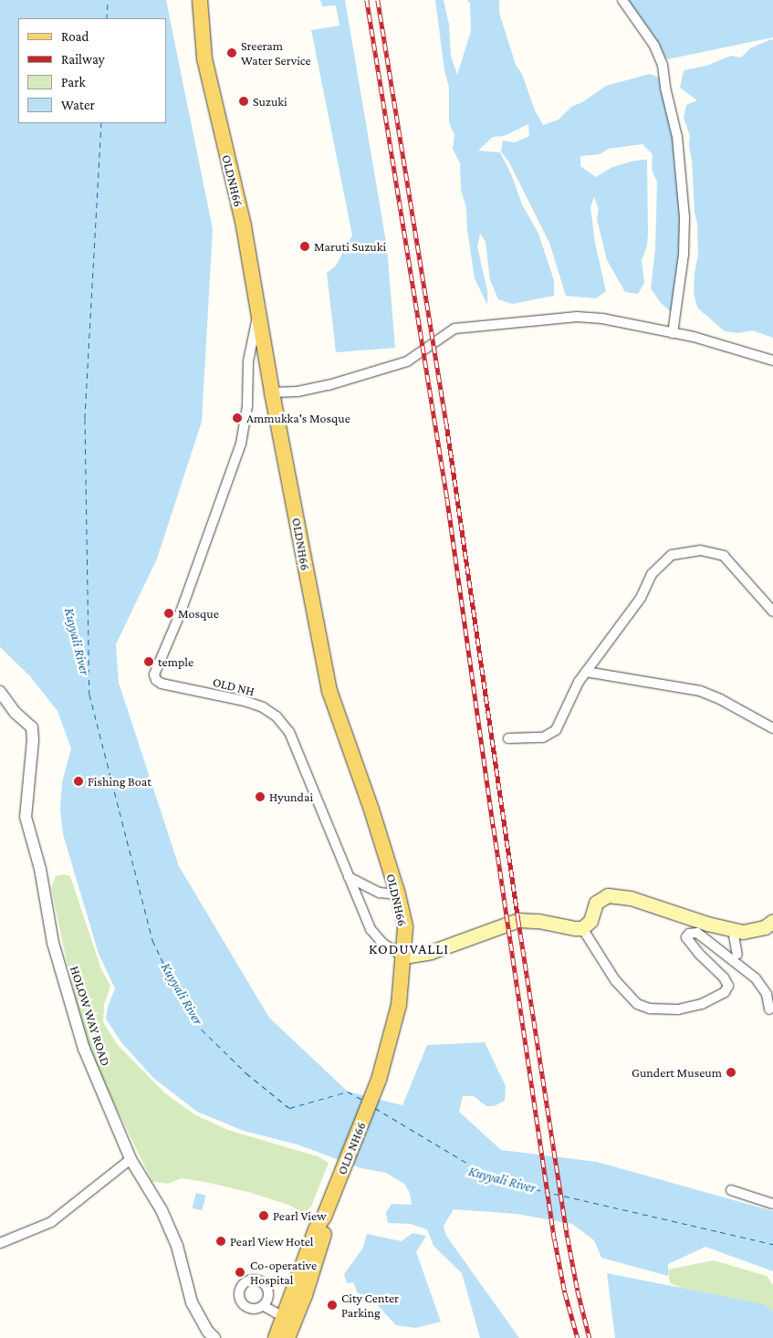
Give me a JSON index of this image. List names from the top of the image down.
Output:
{
  "streets": {
    "main road": ["OLDNH66", "OLD NH66"],
    "street": ["OLD NH", "HOLOW WAY ROAD"]
  },
  "crossings": [
    ["OLDNH66", "OLD NH"],
    ["OLDNH66", "OLD NH66"]
  ],
  "districts": ["KODUVALLI"],
  "water": ["Kuyyali River"],
  "places": [
    "Sreeram Water Service",
    "Suzuki",
    "Maruti Suzuki",
    "Ammukka's Mosque",
    "Mosque",
    "temple",
    "Fishing Boat",
    "Hyundai",
    "Gundert Museum",
    "Pearl View",
    "Pearl View Hotel",
    "Co-operative Hospital",
    "City Center Parking"
  ],
  "legend": [
    "Road",
    "Railway",
    "Park",
    "Water"
  ]
}
